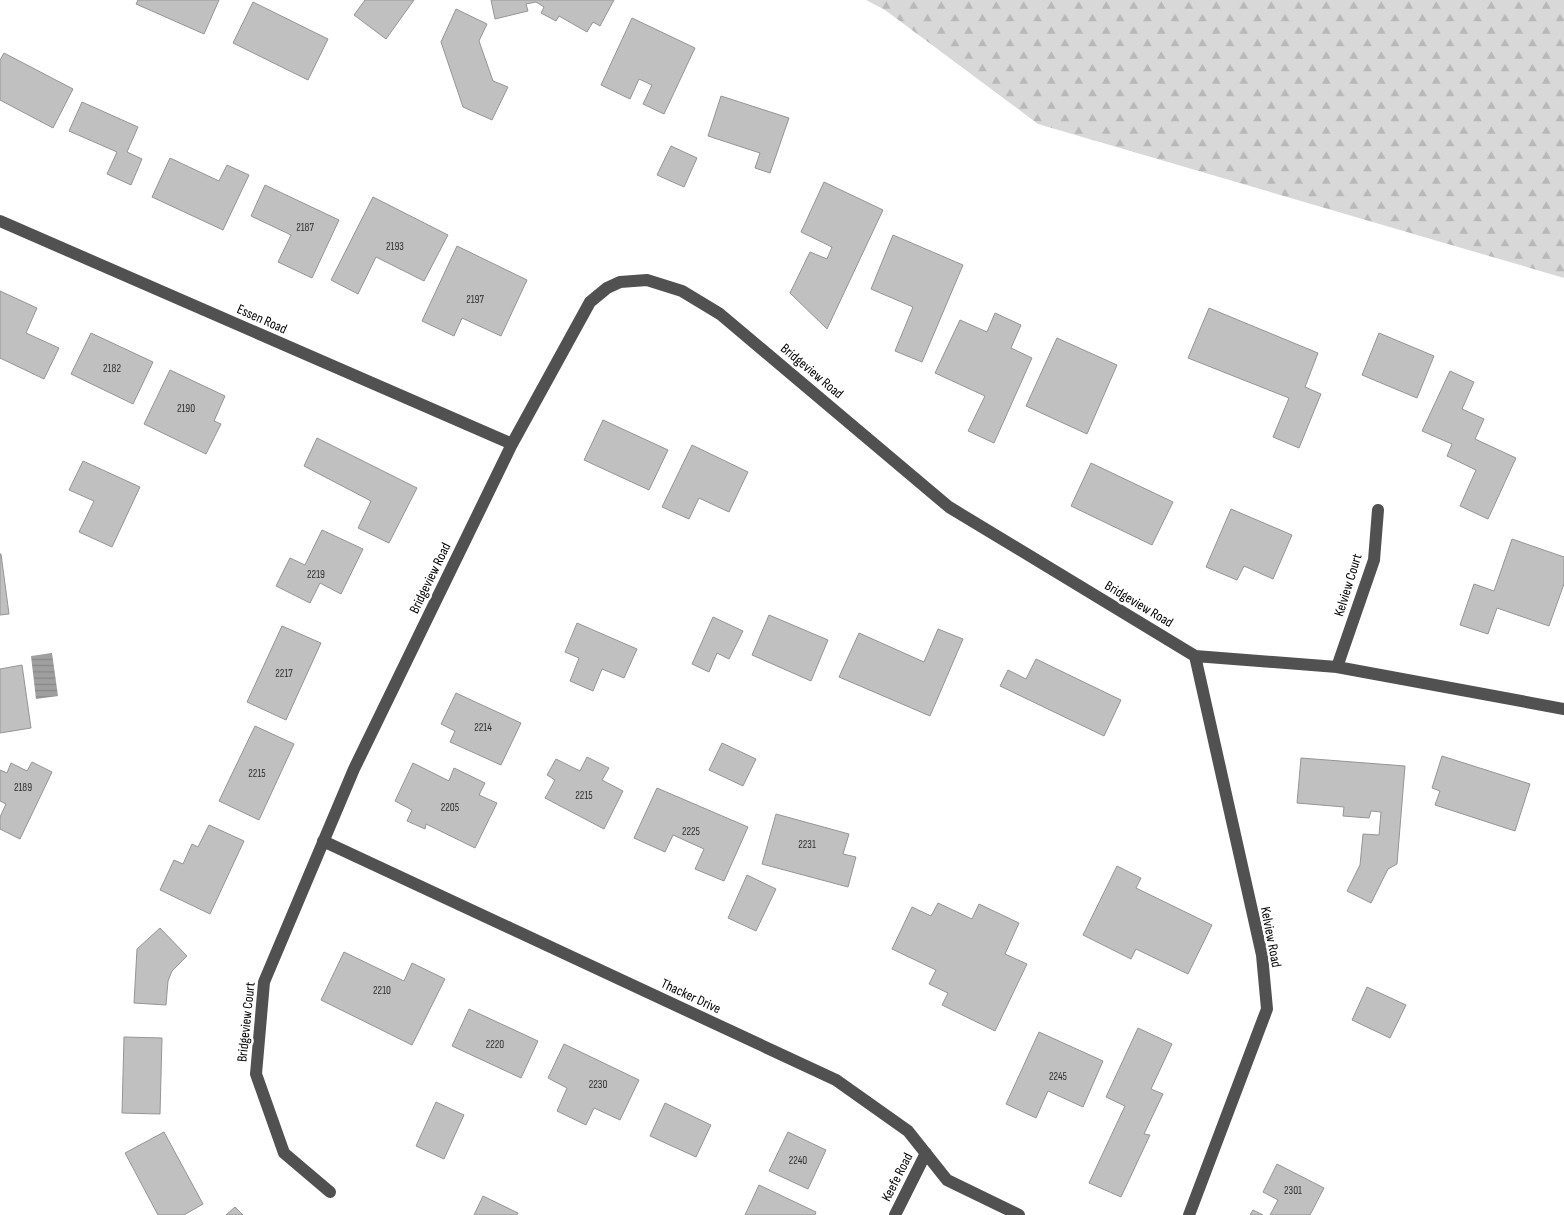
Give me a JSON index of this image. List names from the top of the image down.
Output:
{
  "streets": {
    "street": [
      "Essen Road",
      "Bridgeview Road",
      "Kelview Court",
      "Kelview Road",
      "Thacker Drive",
      "Bridgeview Court",
      "Keefe Road"
    ]
  },
  "crossings": [
    ["Essen Road", "Bridgeview Road"],
    ["Bridgeview Road", "Kelview Court"],
    ["Bridgeview Road", "Kelview Road"],
    ["Bridgeview Road", "Thacker Drive"],
    ["Bridgeview Road", "Bridgeview Court"],
    ["Thacker Drive", "Bridgeview Court"],
    ["Thacker Drive", "Keefe Road"]
  ],
  "house_numbers": [
    "2187",
    "2193",
    "2197",
    "2182",
    "2190",
    "2219",
    "2217",
    "2214",
    "2215",
    "2189",
    "2215",
    "2205",
    "2225",
    "2231",
    "2210",
    "2220",
    "2245",
    "2230",
    "2240",
    "2301"
  ]
}
